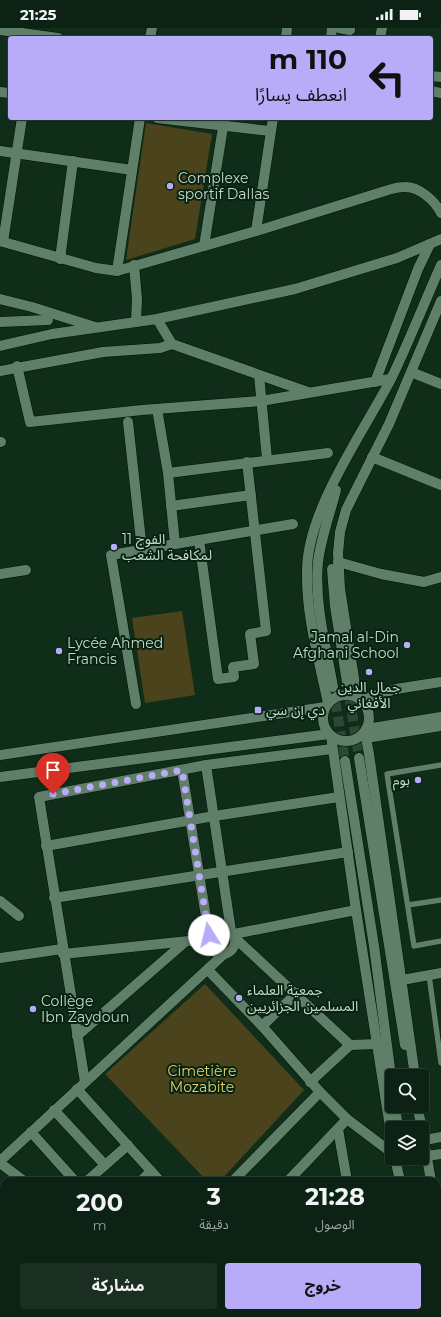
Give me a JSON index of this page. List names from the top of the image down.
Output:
{
  "parks": ["Cimetière Mozabite"],
  "places": {
    "other": [
      "Complexe sportif Dallas",
      "الفوج 11 لمكافحة الشعب",
      "Jamal al-Din Afghani School",
      "Lycée Ahmed Francis",
      "جمال الدين الأفغاني",
      "بوم",
      "جمعية العلماء المسلمين الجزائريين",
      "Collège Ibn Zaydoun"
    ],
    "transit": ["دي إن سي"]
  },
  "page": {
    "status": "21:25",
    "turn": ["110 m", "انعطف يسارًا"],
    "eta": [
      "21:28",
      "الوصول",
      "3",
      "دقيقة",
      "200",
      "m"
    ],
    "buttons": ["خروج", "مشاركة"]
  }
}
